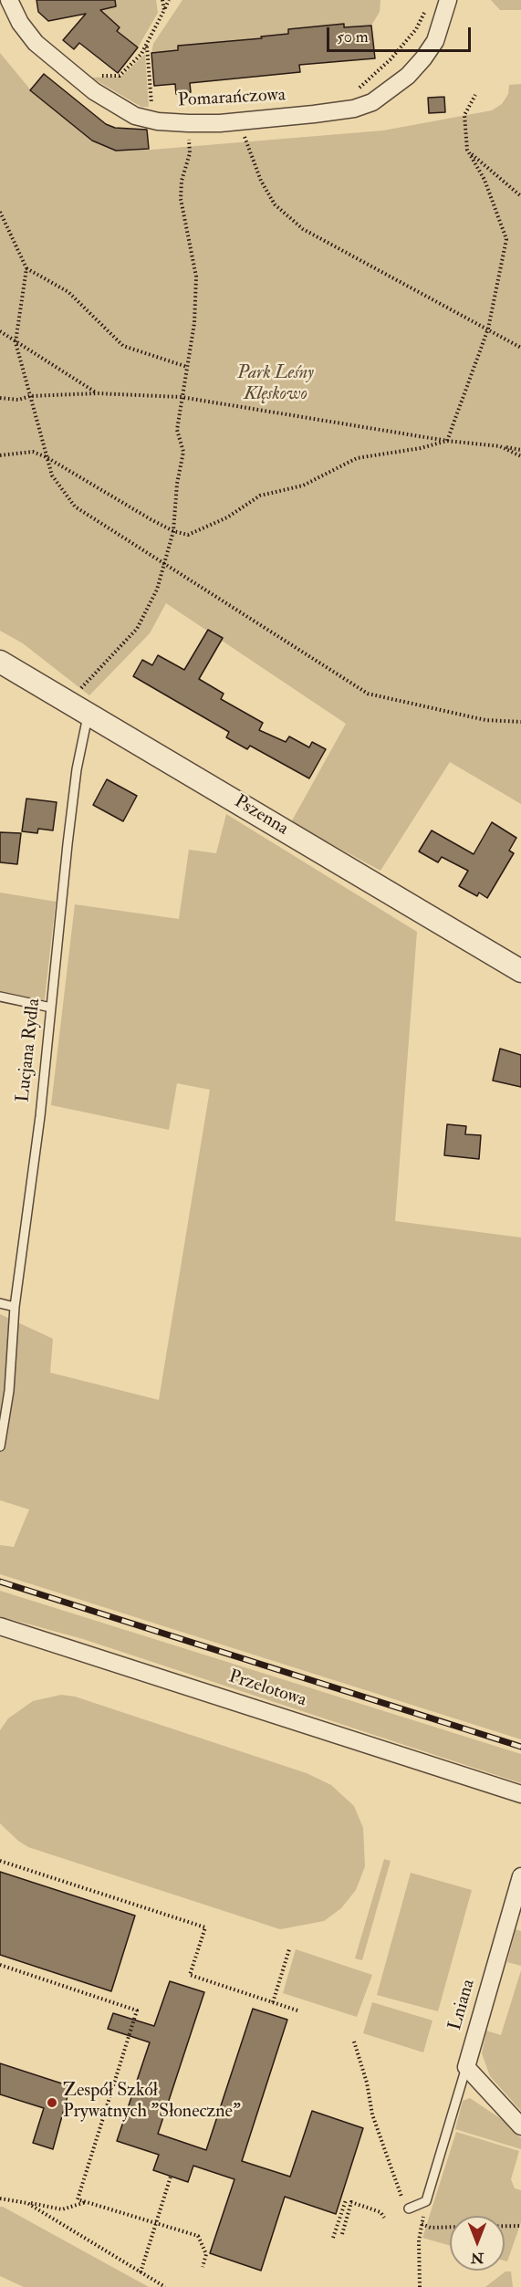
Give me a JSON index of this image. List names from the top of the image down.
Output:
{
  "streets": {
    "street": [
      "Pomarańczowa",
      "Pszenna",
      "Przelotowa",
      "Lniana"
    ],
    "lane": ["Lucjana Rydla"]
  },
  "crossings": [
    ["Pszenna", "Lucjana Rydla"]
  ],
  "parks": ["Park Leśny Klęskowo"],
  "places": ["Zespół Szkół Prywatnych \"Słoneczne\""],
  "scale_bar": "50 m",
  "north": "bottom"
}
